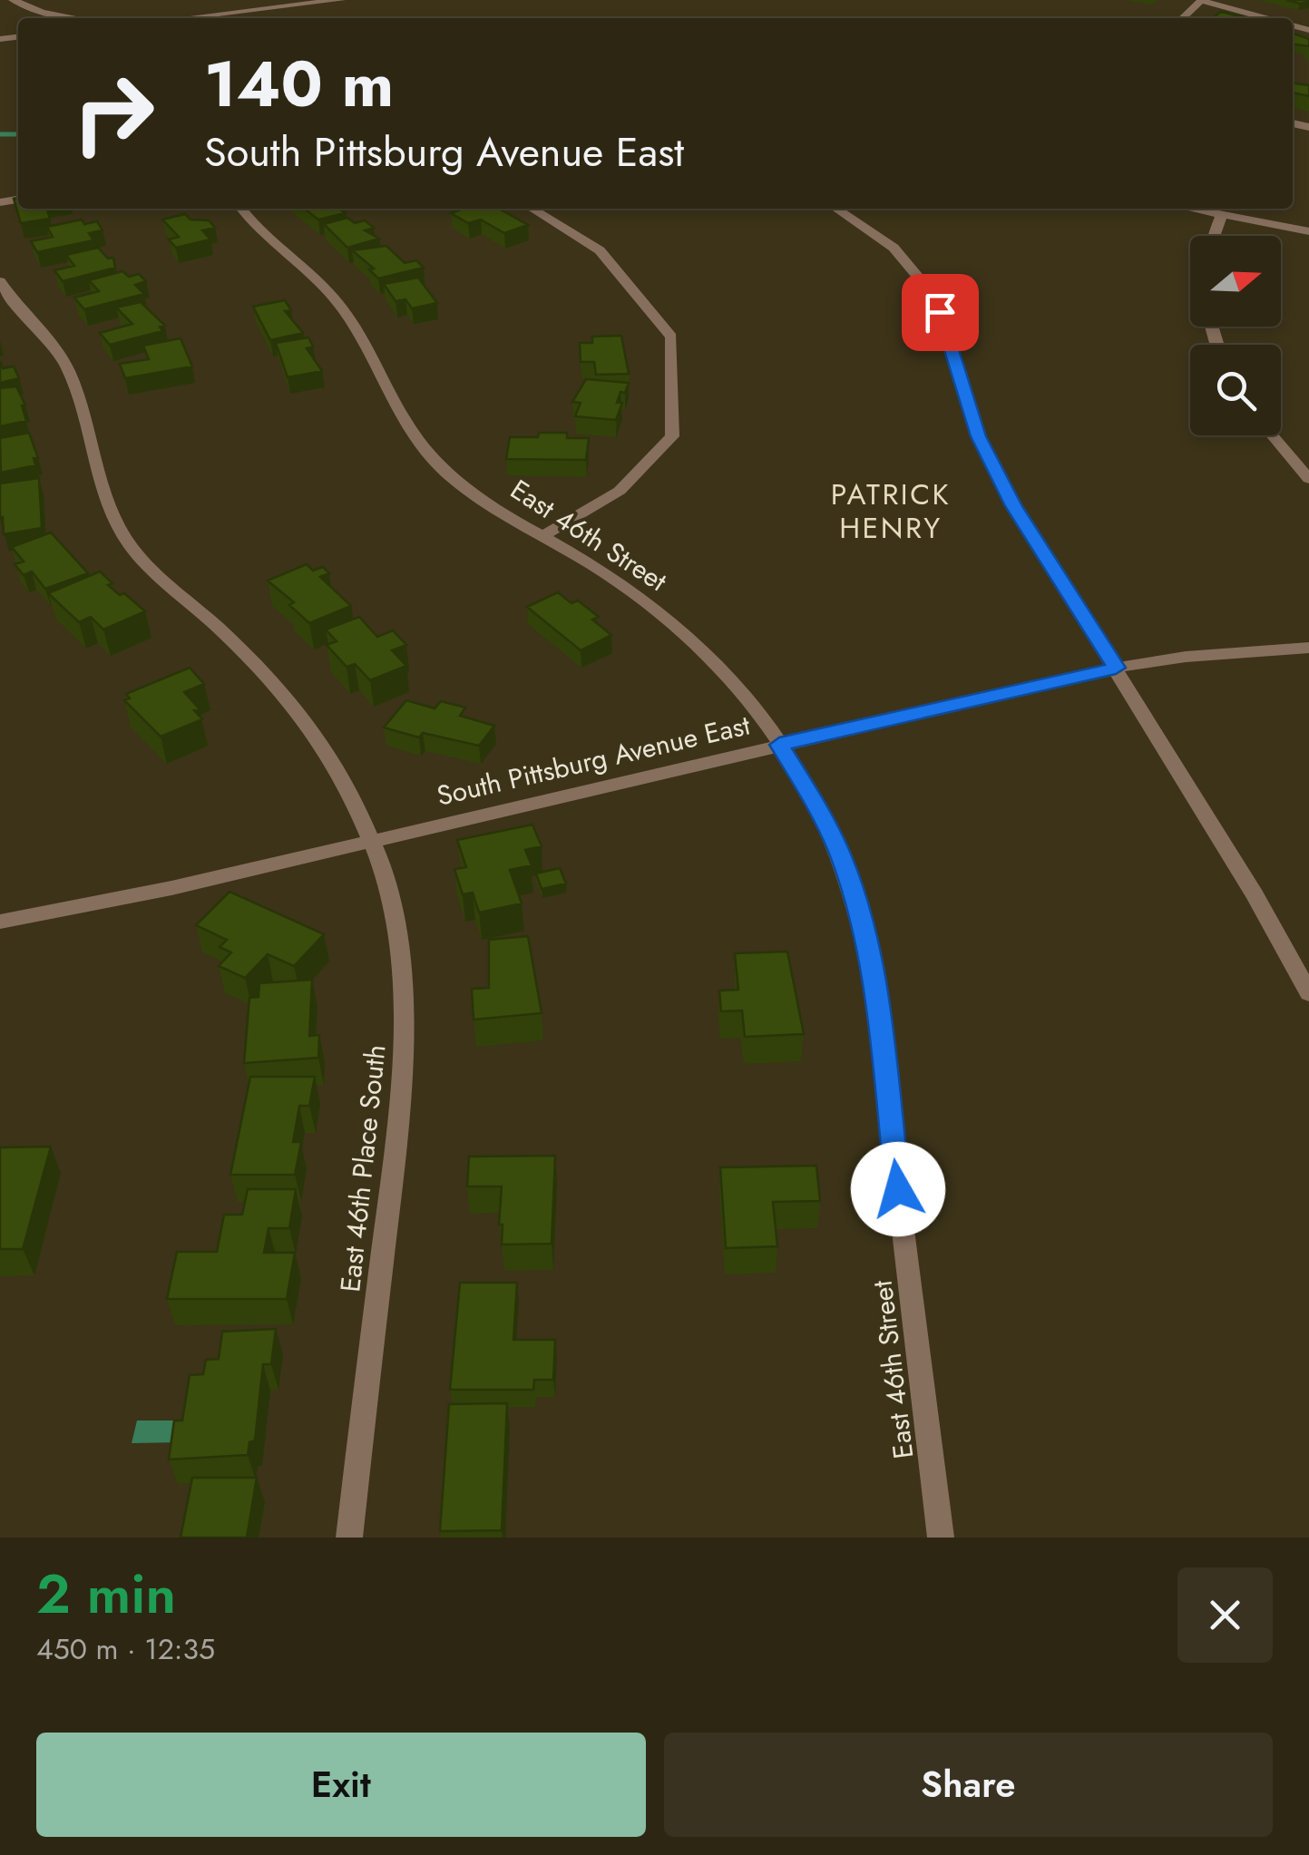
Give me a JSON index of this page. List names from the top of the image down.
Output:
{
  "streets": {
    "street": ["East 46th Street", "South Pittsburg Avenue East", "East 46th Place South"]
  },
  "crossings": [
    ["East 46th Street", "South Pittsburg Avenue East"],
    ["South Pittsburg Avenue East", "East 46th Place South"]
  ],
  "districts": ["PATRICK HENRY"],
  "north": "right",
  "page": {
    "turn": ["140 m", "South Pittsburg Avenue East"],
    "heading": ["2 min", "450 m · 12:35"],
    "buttons": ["Exit", "Share"]
  }
}
